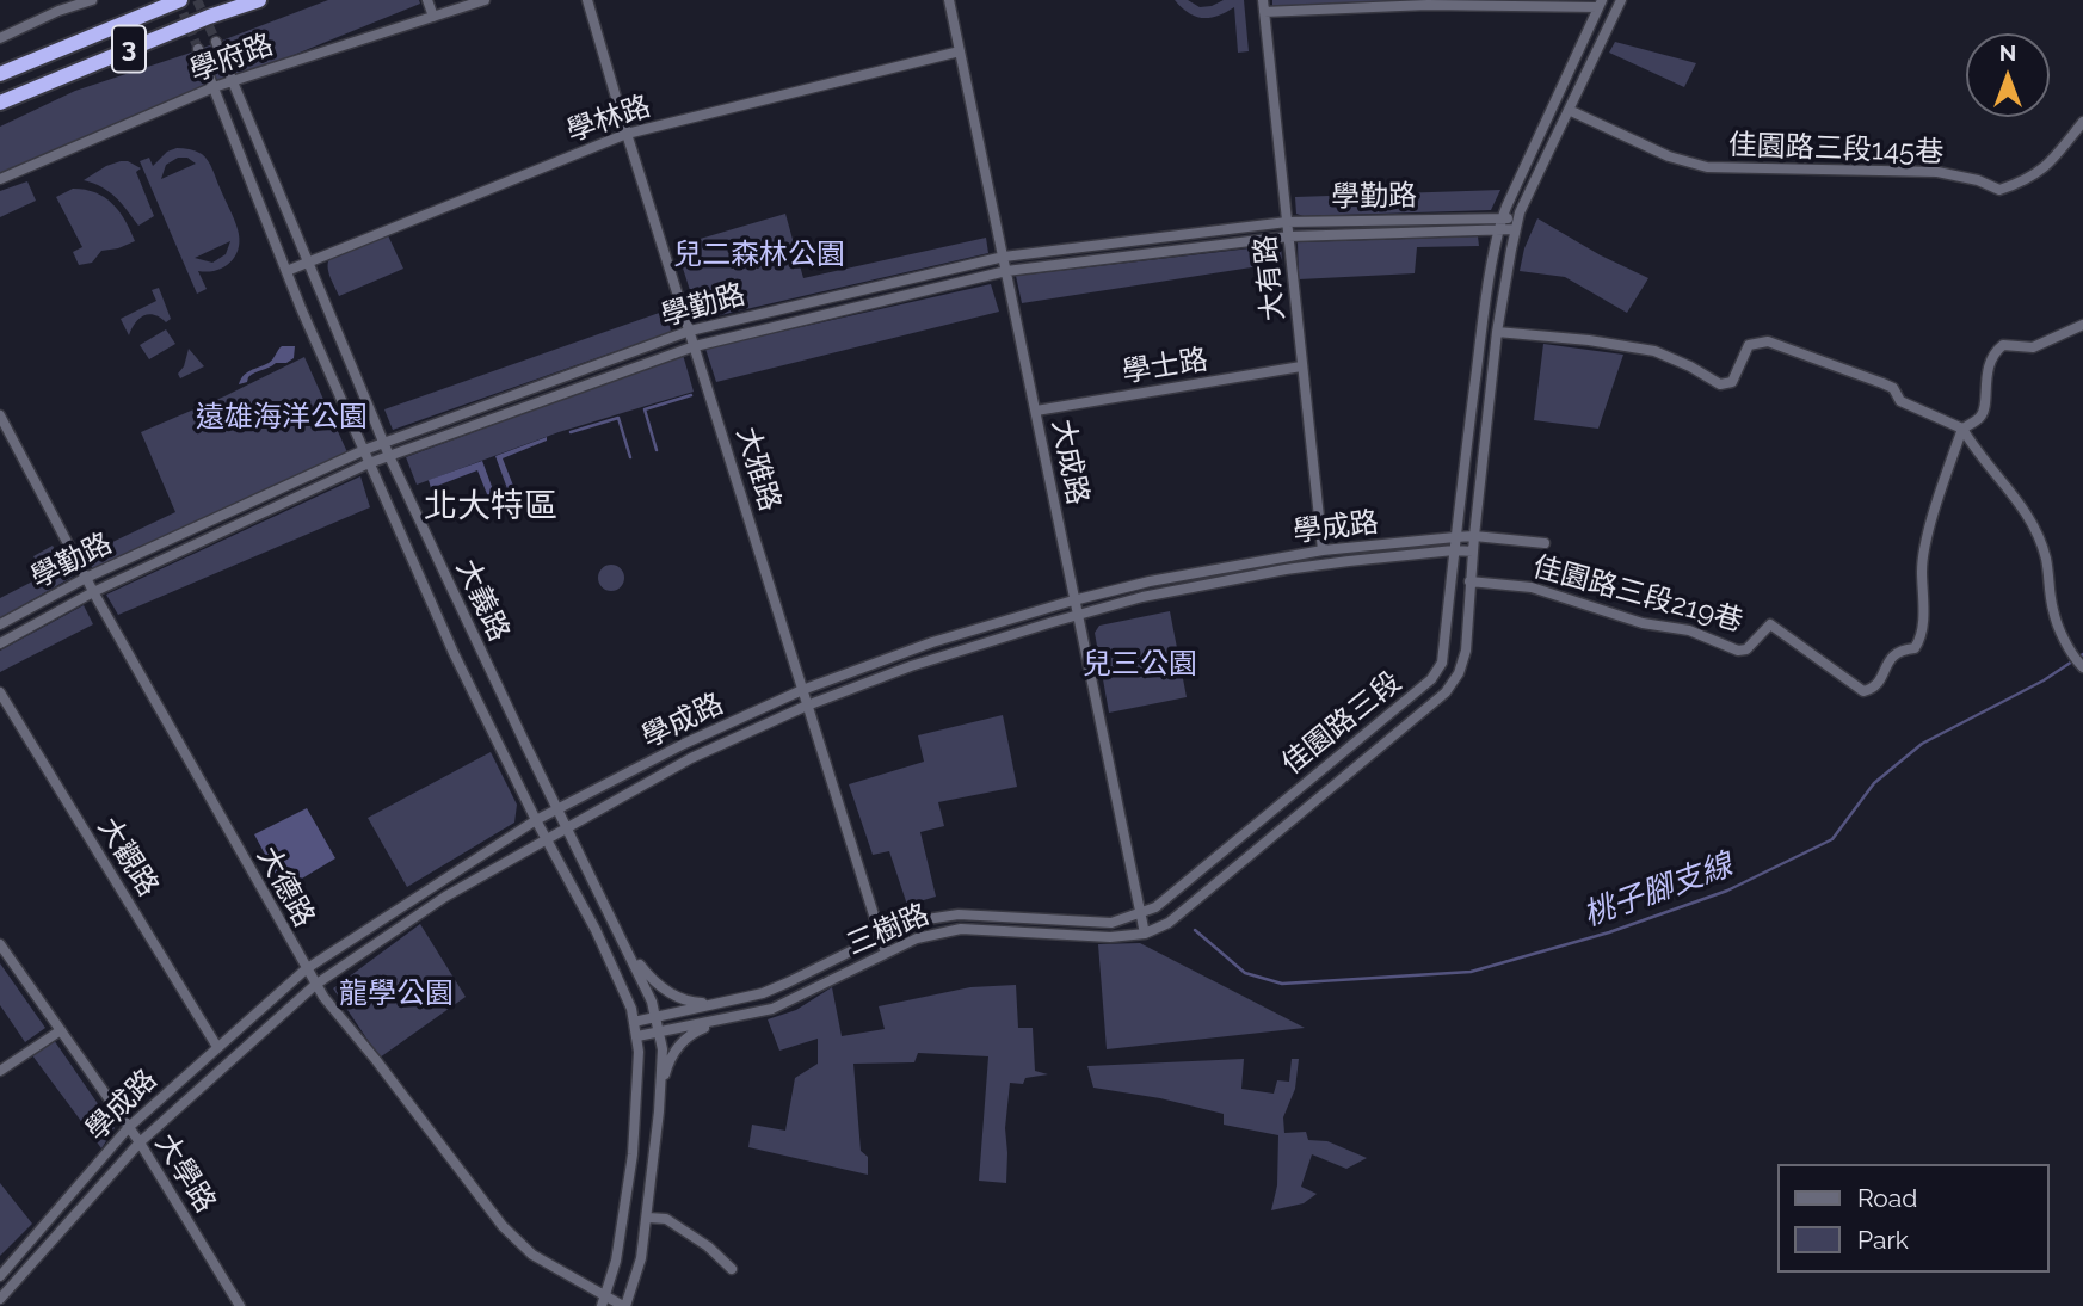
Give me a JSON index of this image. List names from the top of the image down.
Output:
{
  "streets": {
    "highway": ["3"],
    "street": [
      "學府路",
      "學林路",
      "佳園路三段145巷",
      "學勤路",
      "大有路",
      "學士路",
      "大成路",
      "大雅路",
      "學成路",
      "佳園路三段219巷",
      "大義路",
      "佳園路三段",
      "大觀路",
      "大德路",
      "三樹路",
      "大學路"
    ]
  },
  "crossings": [
    ["學府路", "大義路"],
    ["學林路", "大成路"],
    ["學林路", "大雅路"],
    ["學林路", "大義路"],
    ["佳園路三段145巷", "佳園路三段"],
    ["學勤路", "大有路"],
    ["學勤路", "大成路"],
    ["學勤路", "大雅路"],
    ["學勤路", "大義路"],
    ["學勤路", "佳園路三段"],
    ["學勤路", "大德路"],
    ["大有路", "學士路"],
    ["大有路", "學成路"],
    ["學士路", "大成路"],
    ["大成路", "學成路"],
    ["大成路", "佳園路三段"],
    ["大成路", "三樹路"],
    ["大雅路", "學成路"],
    ["大雅路", "佳園路三段"],
    ["大雅路", "三樹路"],
    ["學成路", "大義路"],
    ["學成路", "佳園路三段"],
    ["學成路", "大觀路"],
    ["學成路", "大德路"],
    ["學成路", "大學路"],
    ["佳園路三段219巷", "佳園路三段"],
    ["大義路", "佳園路三段"],
    ["大義路", "三樹路"],
    ["佳園路三段", "三樹路"]
  ],
  "districts": ["北大特區"],
  "water": ["桃子腳支線"],
  "parks": [
    "兒二森林公園",
    "遠雄海洋公園",
    "兒三公園",
    "龍學公園"
  ],
  "legend": ["Road", "Park"],
  "north": "top"
}
